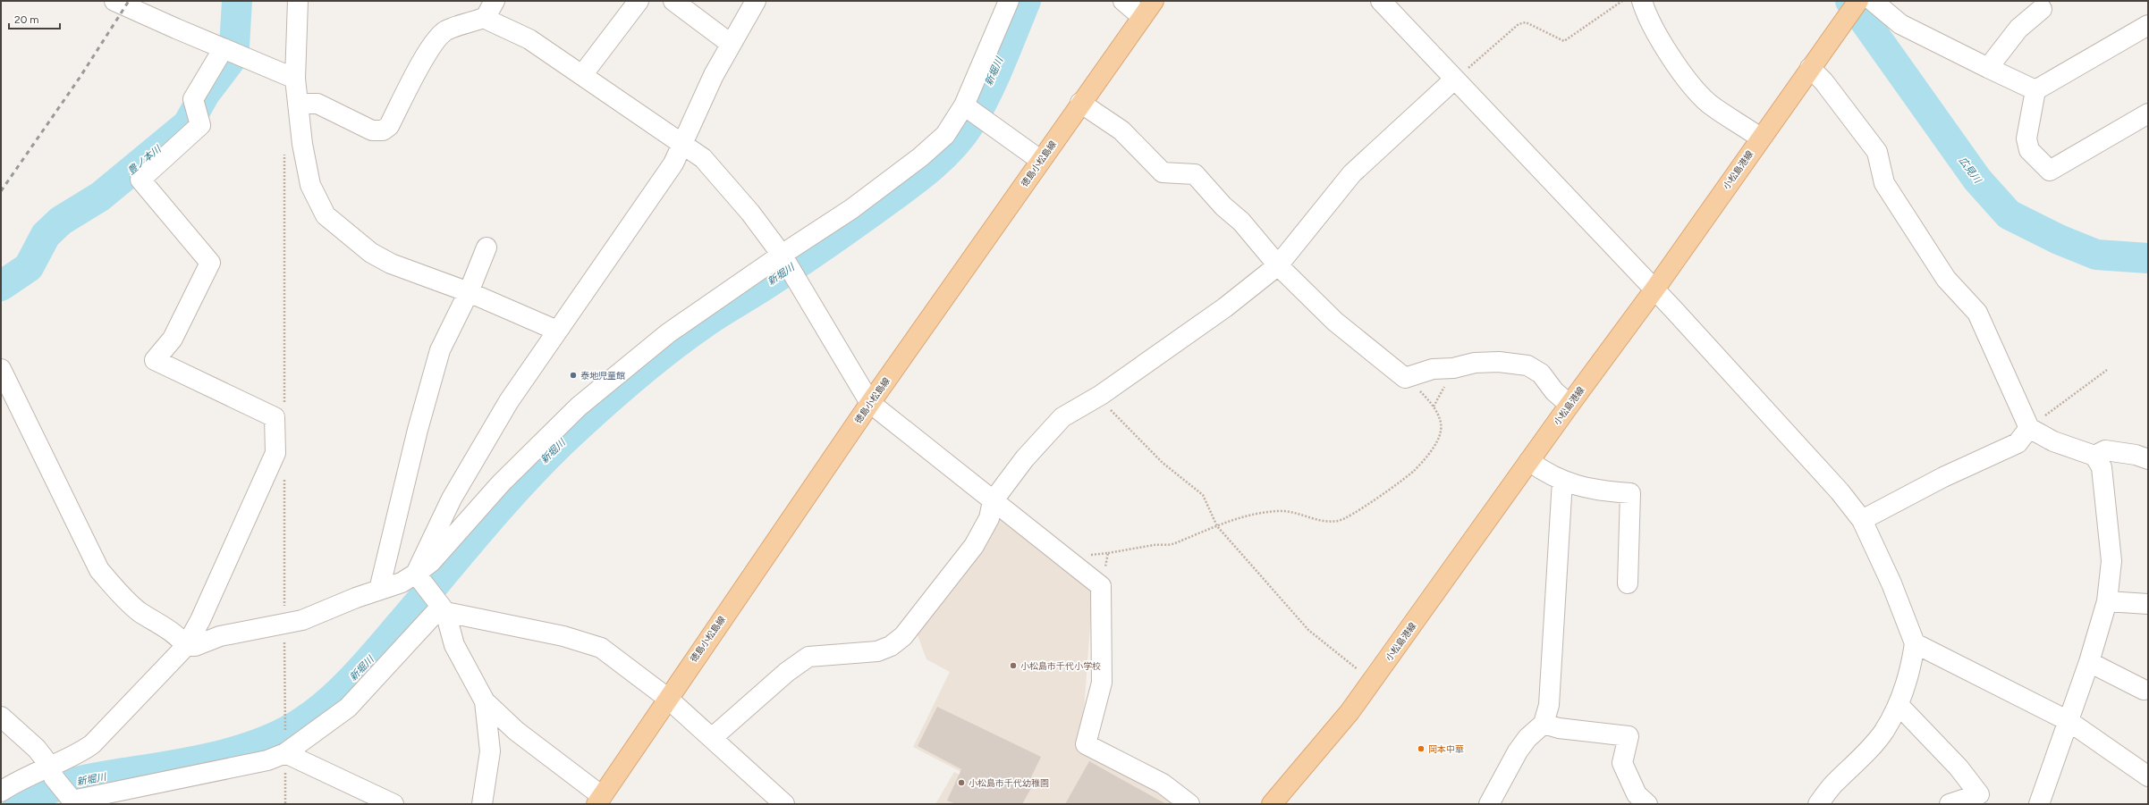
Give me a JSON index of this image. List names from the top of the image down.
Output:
{
  "streets": {
    "main road": ["徳島小松島線", "小松島港線"]
  },
  "water": ["新堀川", "豊ノ本川", "広見川"],
  "places": [
    "泰地児童館",
    "小松島市千代小学校",
    "岡本中華",
    "小松島市千代幼稚園"
  ],
  "scale_bar": "20 m"
}
